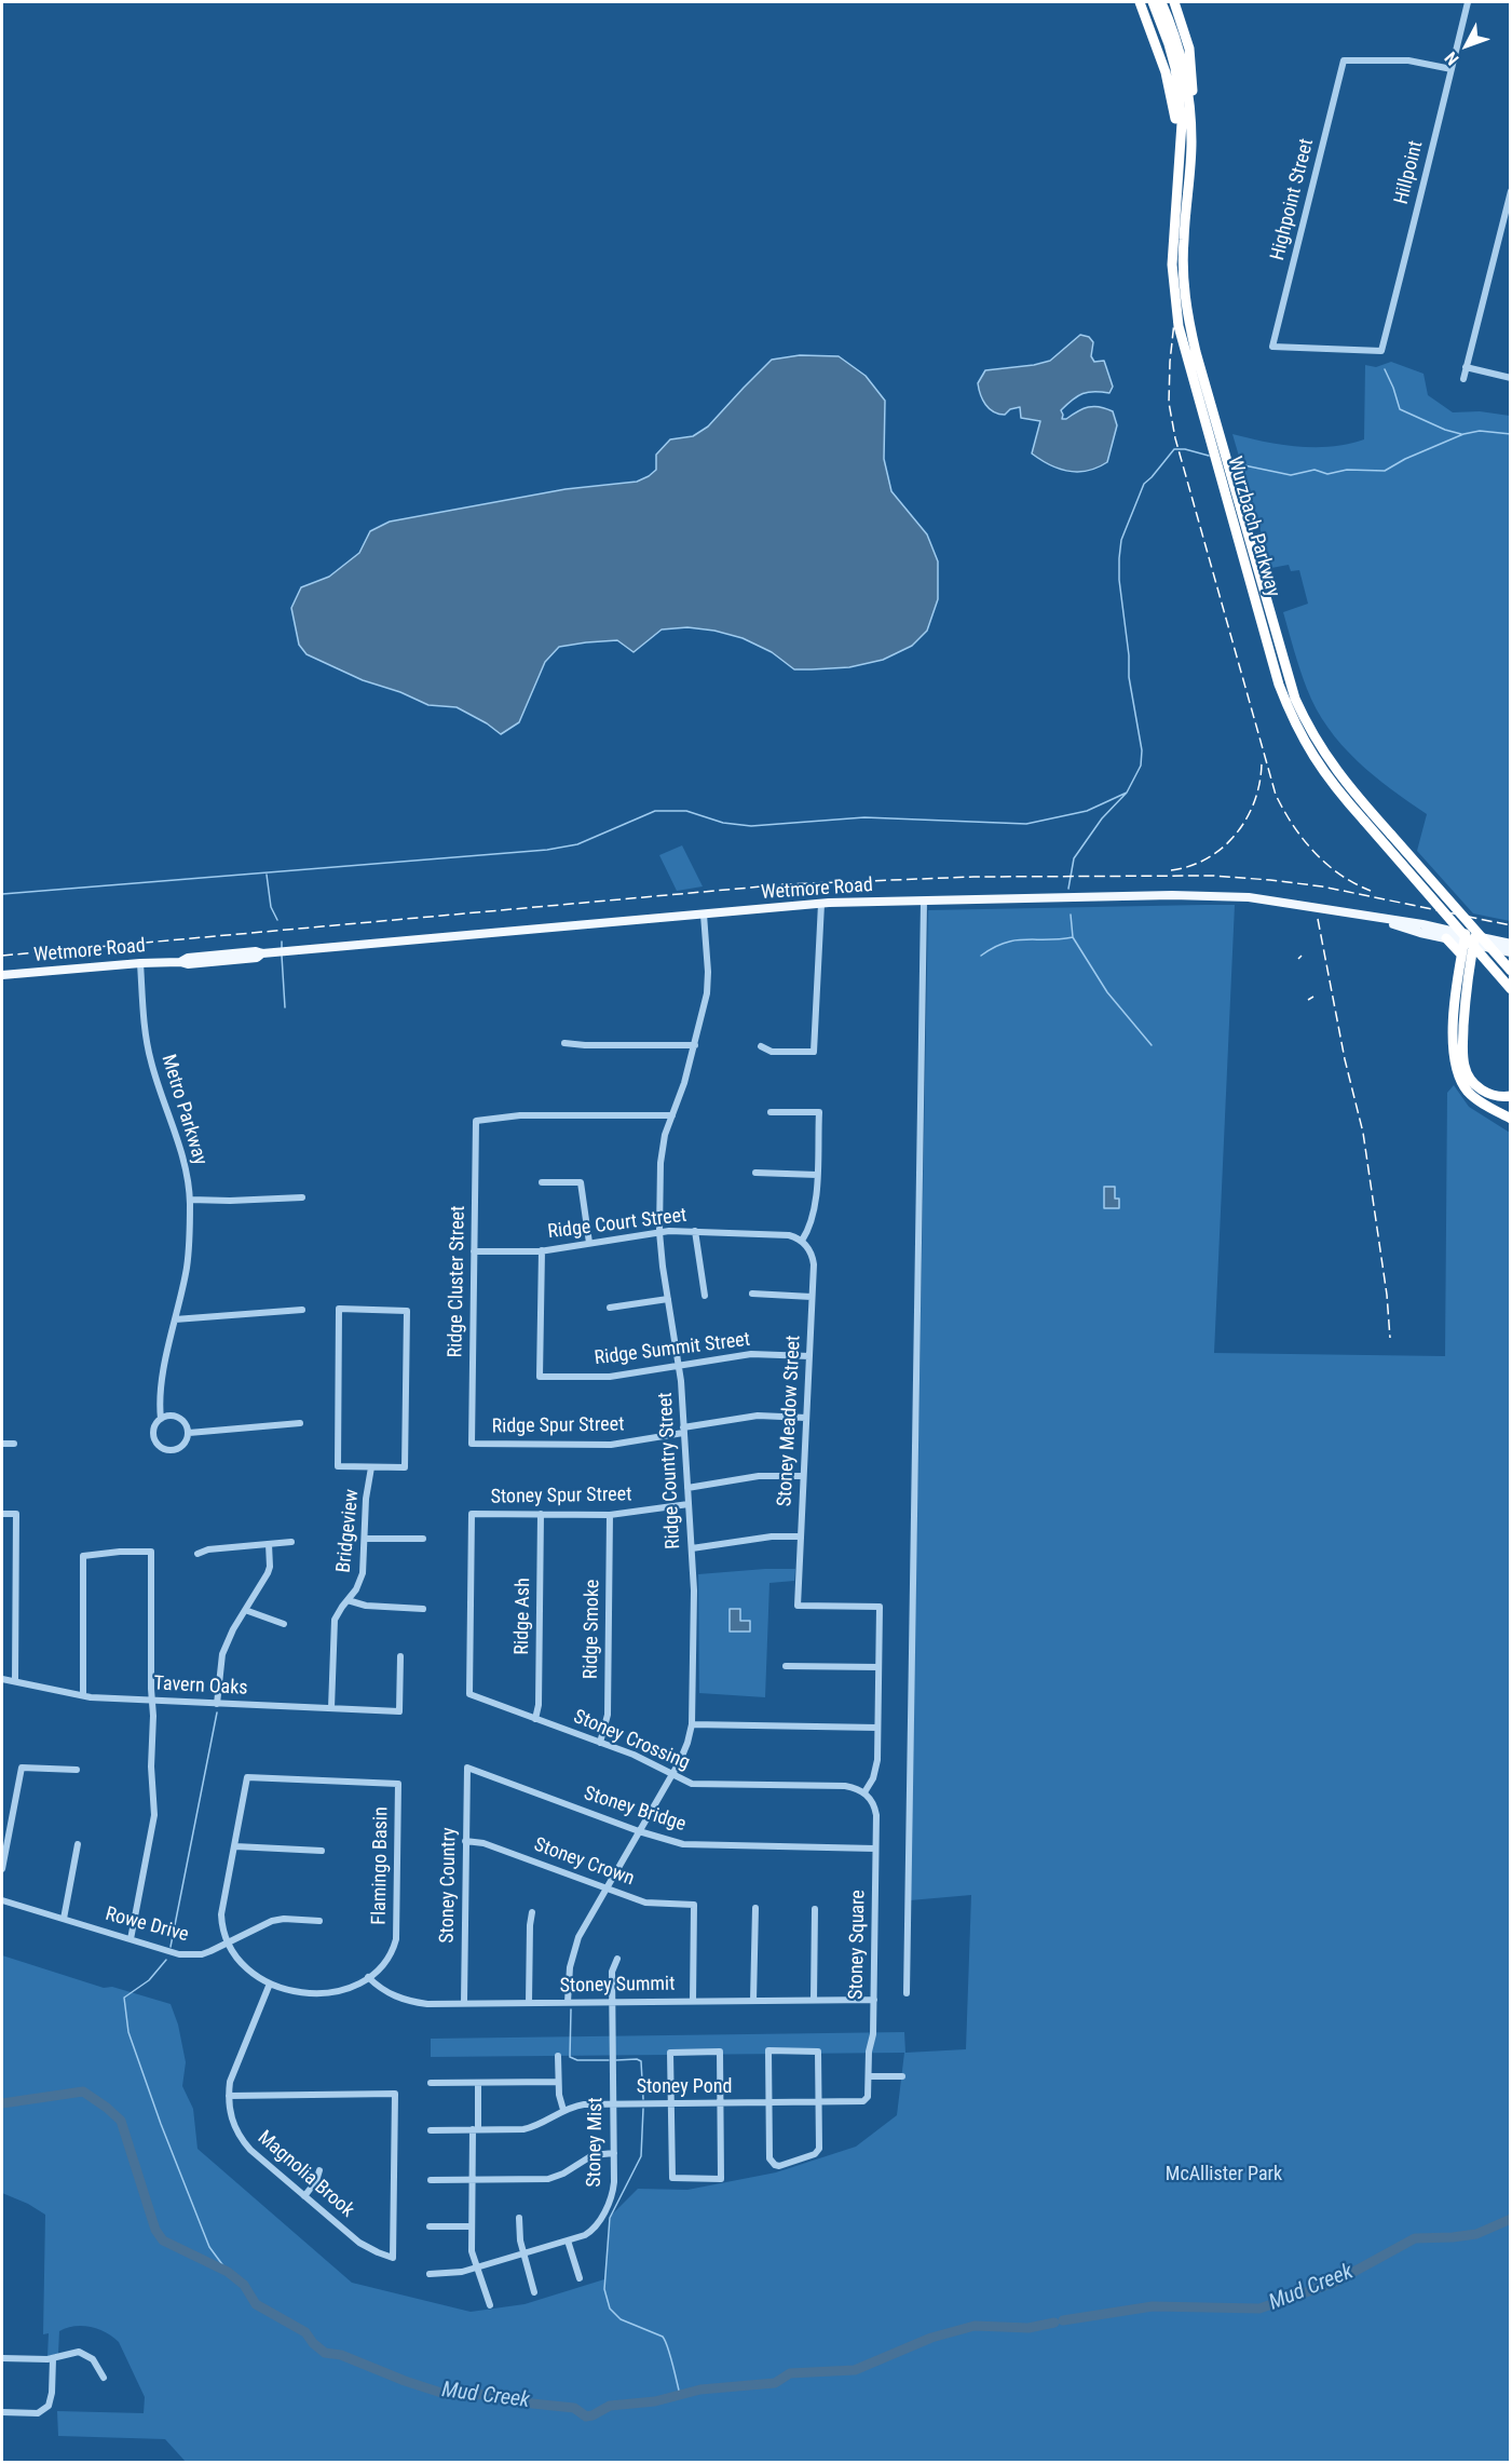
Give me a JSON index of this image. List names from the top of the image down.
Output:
{
  "streets": {
    "highway": ["Wurzbach Parkway"],
    "main road": ["Wetmore Road"],
    "street": [
      "Hillpoint",
      "Highpoint Street",
      "Metro Parkway",
      "Ridge Court Street",
      "Ridge Cluster Street",
      "Ridge Summit Street",
      "Stoney Meadow Street",
      "Ridge Spur Street",
      "Ridge Country Street",
      "Stoney Spur Street",
      "Bridgeview",
      "Ridge Ash",
      "Ridge Smoke",
      "Tavern Oaks",
      "Stoney Crossing",
      "Stoney Bridge",
      "Stoney Crown",
      "Flamingo Basin",
      "Stoney Country",
      "Rowe Drive",
      "Stoney Square",
      "Stoney Summit",
      "Stoney Pond",
      "Stoney Mist",
      "Magnolia Brook"
    ]
  },
  "crossings": [
    ["Hillpoint", "Highpoint Street"],
    ["Wetmore Road", "Metro Parkway"],
    ["Wetmore Road", "Ridge Country Street"],
    ["Ridge Court Street", "Ridge Cluster Street"],
    ["Ridge Court Street", "Ridge Summit Street"],
    ["Ridge Court Street", "Stoney Meadow Street"],
    ["Ridge Court Street", "Ridge Country Street"],
    ["Ridge Cluster Street", "Ridge Spur Street"],
    ["Ridge Cluster Street", "Ridge Country Street"],
    ["Ridge Summit Street", "Stoney Meadow Street"],
    ["Ridge Summit Street", "Ridge Country Street"],
    ["Stoney Meadow Street", "Ridge Spur Street"],
    ["Ridge Spur Street", "Ridge Country Street"],
    ["Ridge Country Street", "Stoney Spur Street"],
    ["Ridge Country Street", "Stoney Crossing"],
    ["Ridge Country Street", "Stoney Bridge"],
    ["Ridge Country Street", "Stoney Crown"],
    ["Ridge Country Street", "Stoney Summit"],
    ["Stoney Spur Street", "Ridge Ash"],
    ["Stoney Spur Street", "Ridge Smoke"],
    ["Stoney Spur Street", "Stoney Crossing"],
    ["Bridgeview", "Tavern Oaks"],
    ["Ridge Ash", "Stoney Crossing"],
    ["Ridge Smoke", "Stoney Crossing"],
    ["Stoney Crossing", "Stoney Square"],
    ["Stoney Bridge", "Stoney Country"],
    ["Stoney Bridge", "Stoney Square"],
    ["Stoney Crown", "Stoney Country"],
    ["Stoney Crown", "Stoney Summit"],
    ["Flamingo Basin", "Rowe Drive"],
    ["Flamingo Basin", "Stoney Summit"],
    ["Flamingo Basin", "Magnolia Brook"],
    ["Stoney Country", "Stoney Summit"],
    ["Rowe Drive", "Stoney Summit"],
    ["Rowe Drive", "Magnolia Brook"],
    ["Stoney Square", "Stoney Summit"],
    ["Stoney Square", "Stoney Pond"],
    ["Stoney Summit", "Stoney Mist"],
    ["Stoney Summit", "Magnolia Brook"],
    ["Stoney Pond", "Stoney Mist"]
  ],
  "water": ["Mud Creek"],
  "parks": ["McAllister Park"],
  "north": "bottom left"
}
